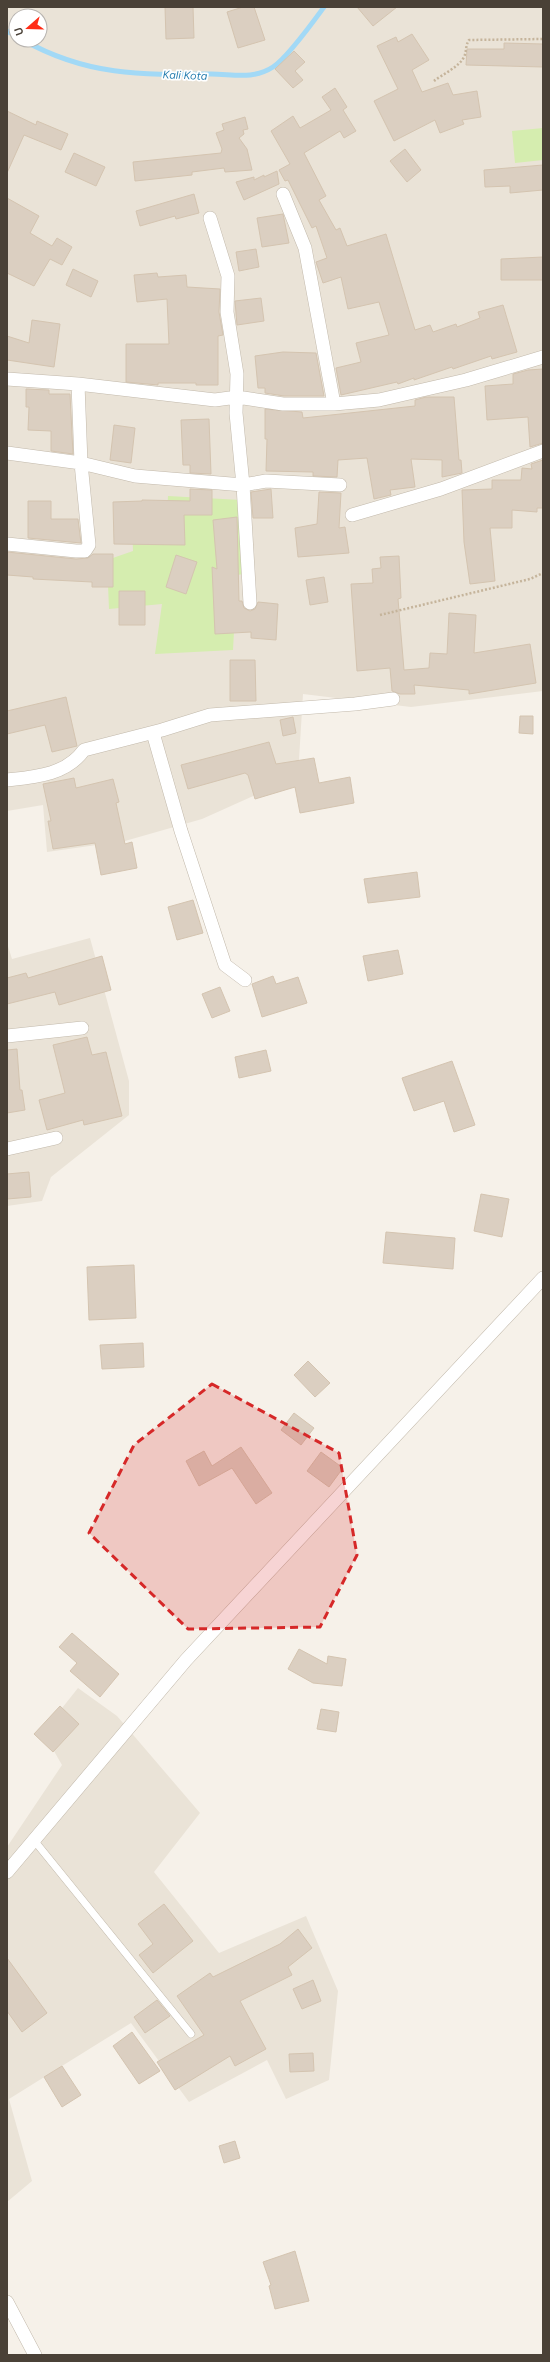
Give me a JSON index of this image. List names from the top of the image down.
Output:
{
  "water": ["Kali Kota"],
  "north": "left"
}
